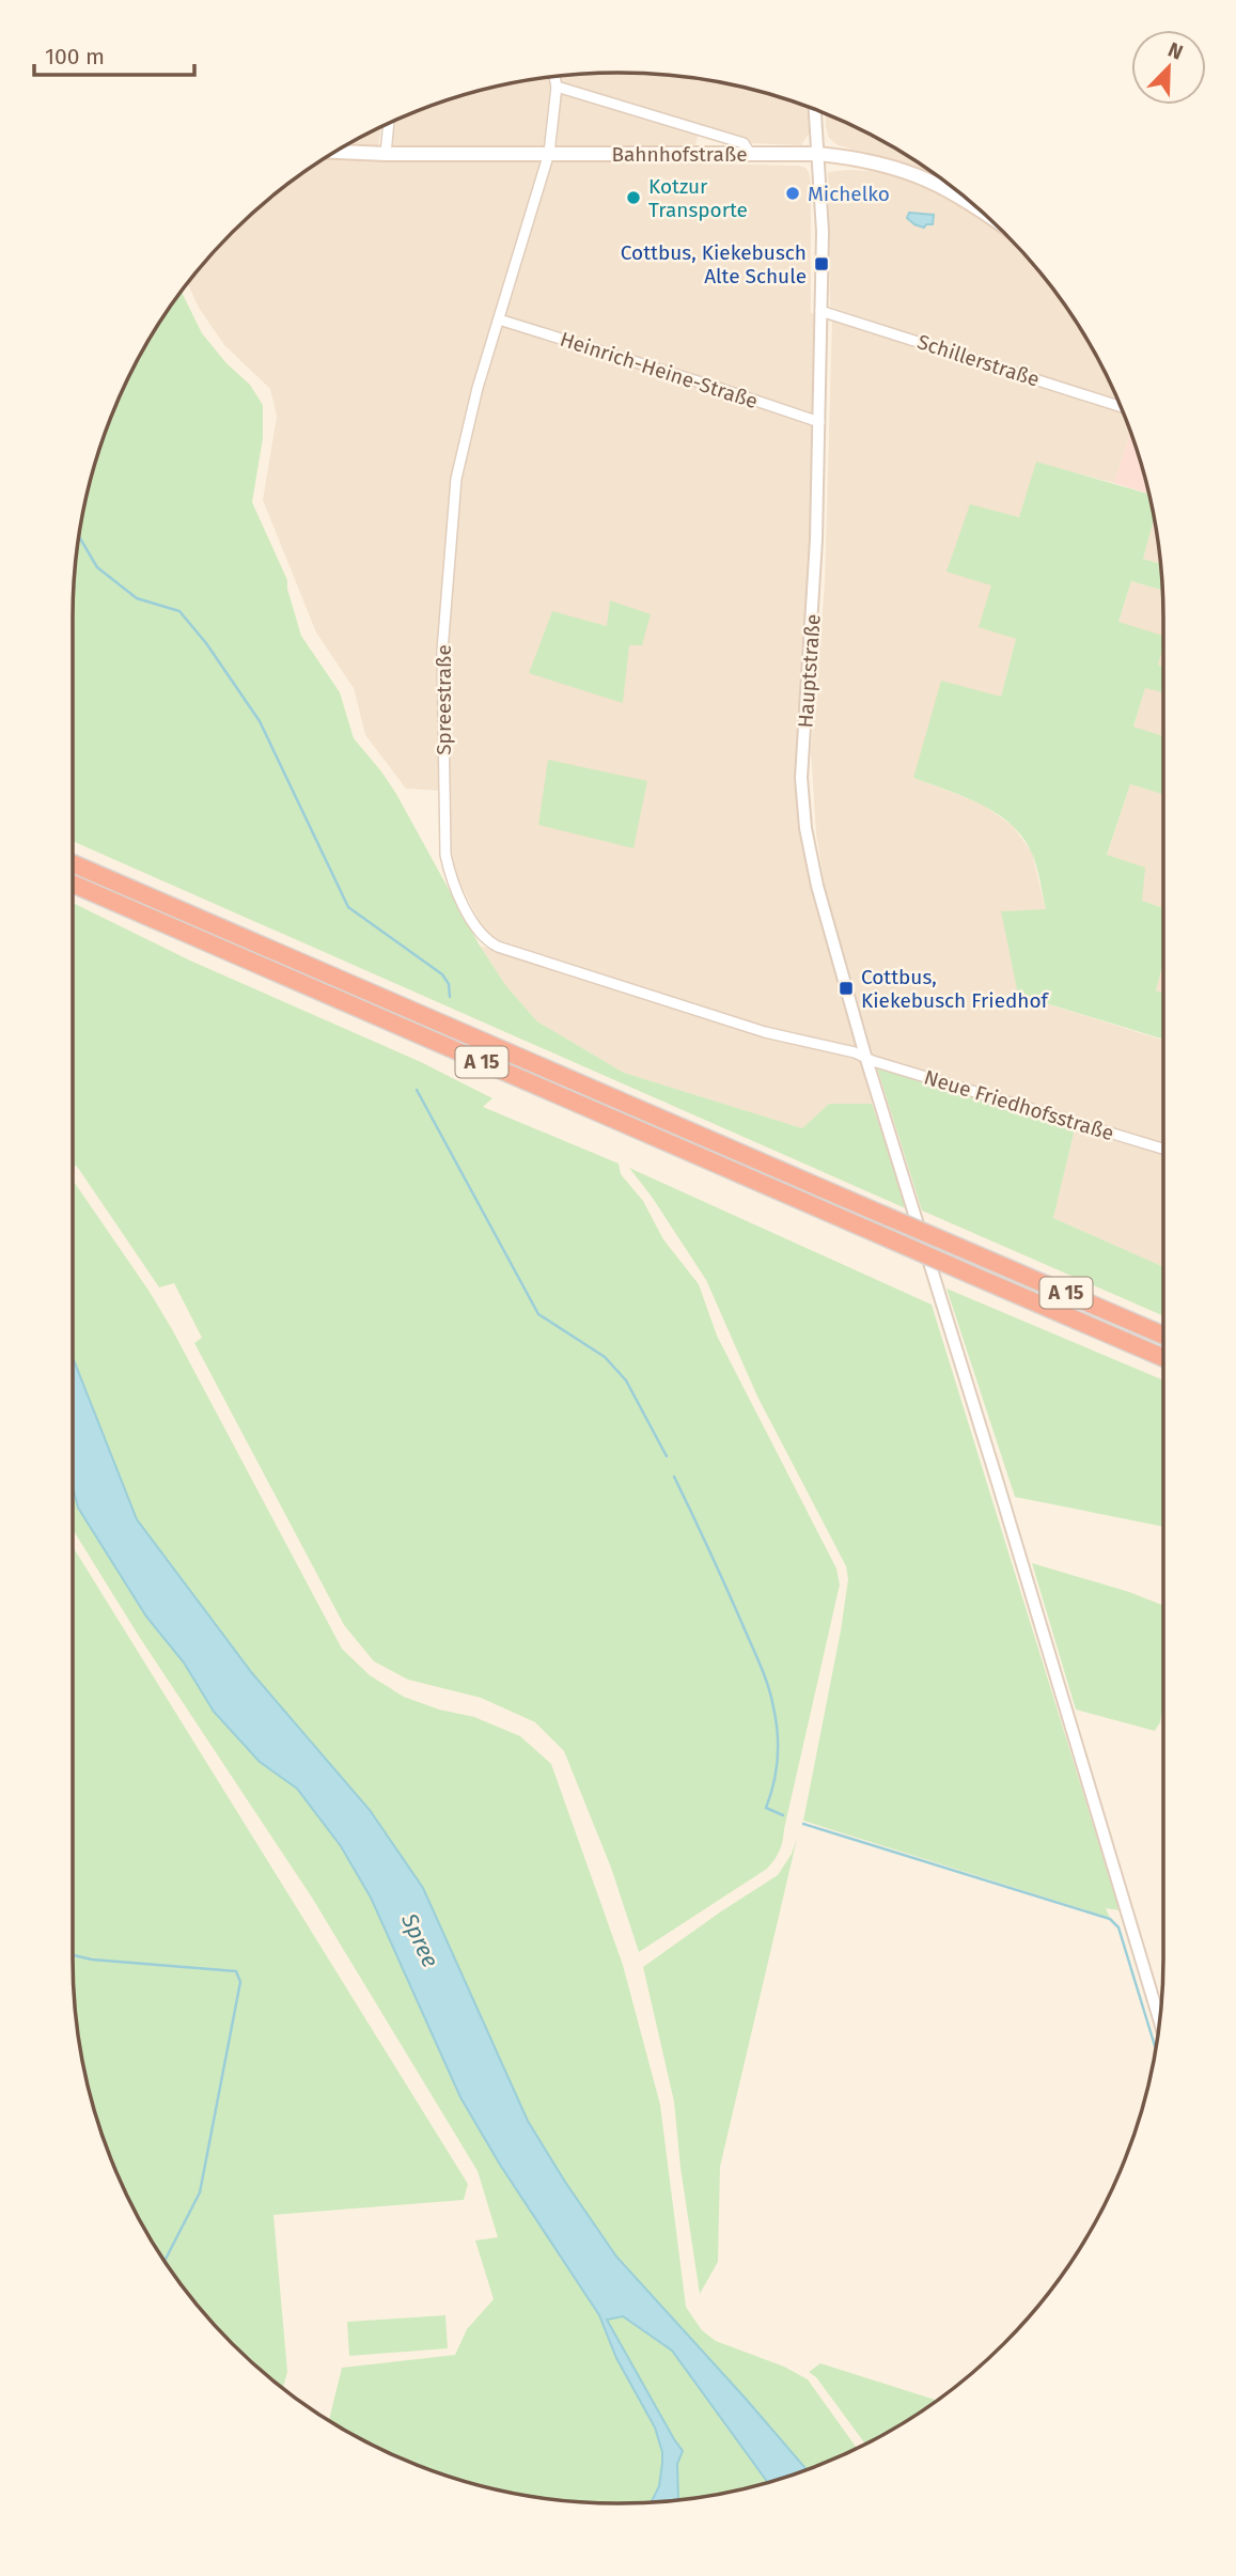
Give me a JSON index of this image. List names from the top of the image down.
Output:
{
  "streets": {
    "highway": ["A 15"],
    "main road": ["Bahnhofstraße"],
    "street": [
      "Schillerstraße",
      "Heinrich-Heine-Straße",
      "Hauptstraße",
      "Spreestraße",
      "Neue Friedhofsstraße"
    ]
  },
  "crossings": [
    ["Bahnhofstraße", "Hauptstraße"],
    ["Bahnhofstraße", "Spreestraße"],
    ["Schillerstraße", "Hauptstraße"],
    ["Heinrich-Heine-Straße", "Hauptstraße"],
    ["Heinrich-Heine-Straße", "Spreestraße"],
    ["Hauptstraße", "Spreestraße"],
    ["Hauptstraße", "Neue Friedhofsstraße"],
    ["Spreestraße", "Neue Friedhofsstraße"]
  ],
  "water": ["Spree"],
  "places": {
    "other": ["Michelko", "Kotzur Transporte"],
    "transit": ["Cottbus, Kiekebusch Alte Schule", "Cottbus, Kiekebusch Friedhof"]
  },
  "scale_bar": "100 m",
  "north": "top right"
}
